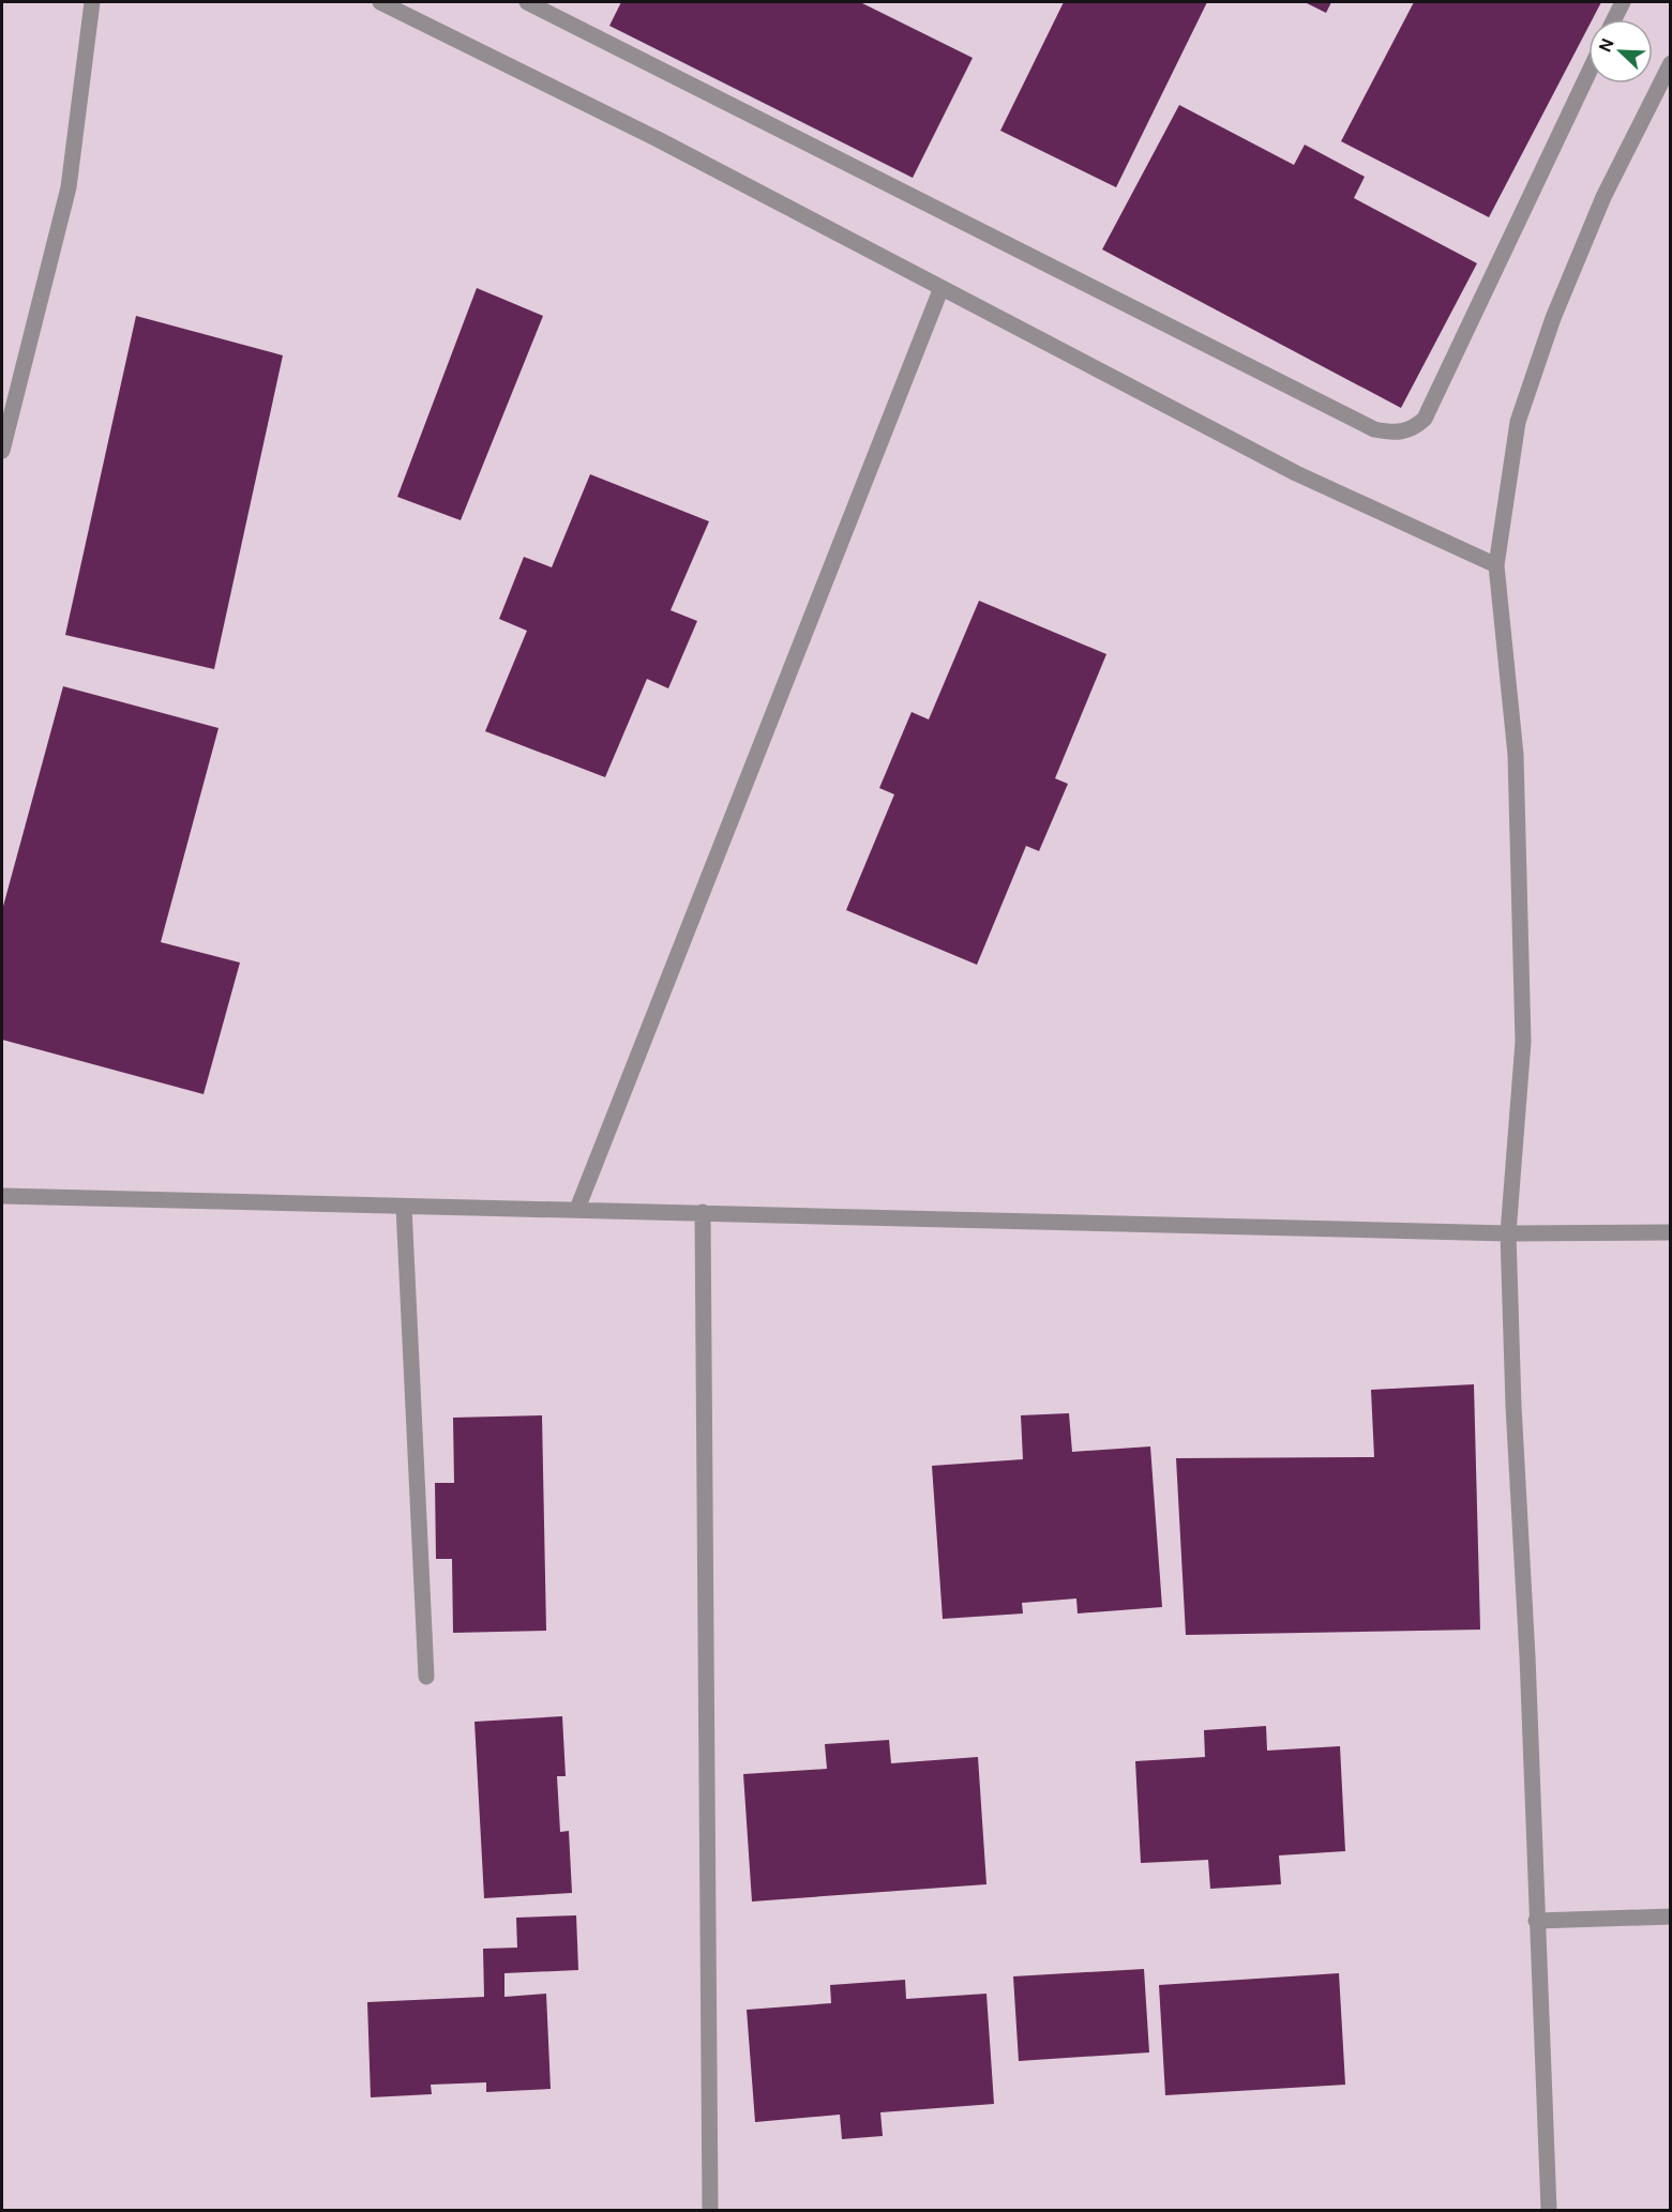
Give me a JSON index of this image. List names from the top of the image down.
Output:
{
  "north": "top left"
}
